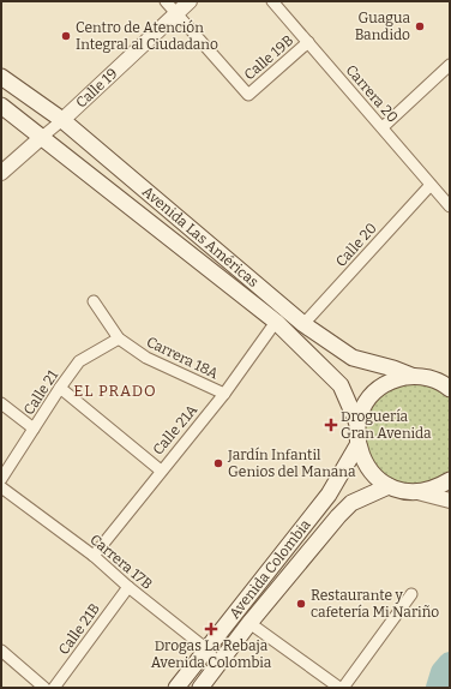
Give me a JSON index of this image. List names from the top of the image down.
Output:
{
  "streets": {
    "main road": ["Avenida Las Américas", "Avenida Colombia"],
    "street": [
      "Calle 19B",
      "Calle 19",
      "Carrera 20",
      "Calle 20",
      "Carrera 18A",
      "Calle 21",
      "Calle 21A",
      "Carrera 17B",
      "Calle 21B"
    ]
  },
  "crossings": [
    ["Calle 19B", "Calle 19"],
    ["Calle 19B", "Carrera 20"],
    ["Calle 19", "Avenida Las Américas"],
    ["Carrera 20", "Calle 20"],
    ["Avenida Las Américas", "Calle 20"],
    ["Avenida Las Américas", "Calle 21A"],
    ["Carrera 18A", "Calle 21"],
    ["Carrera 18A", "Calle 21A"],
    ["Calle 21A", "Carrera 17B"],
    ["Carrera 17B", "Avenida Colombia"],
    ["Carrera 17B", "Calle 21B"]
  ],
  "districts": ["EL PRADO"],
  "places": {
    "other": [
      "Guagua Bandido",
      "Centro de Atención Integral al Ciudadano",
      "Jardín Infantil Genios del Manana",
      "Restaurante y cafetería Mi Nariño"
    ],
    "health": ["Droguería Gran Avenida", "Drogas La Rebaja Avenida Colombia"]
  }
}
